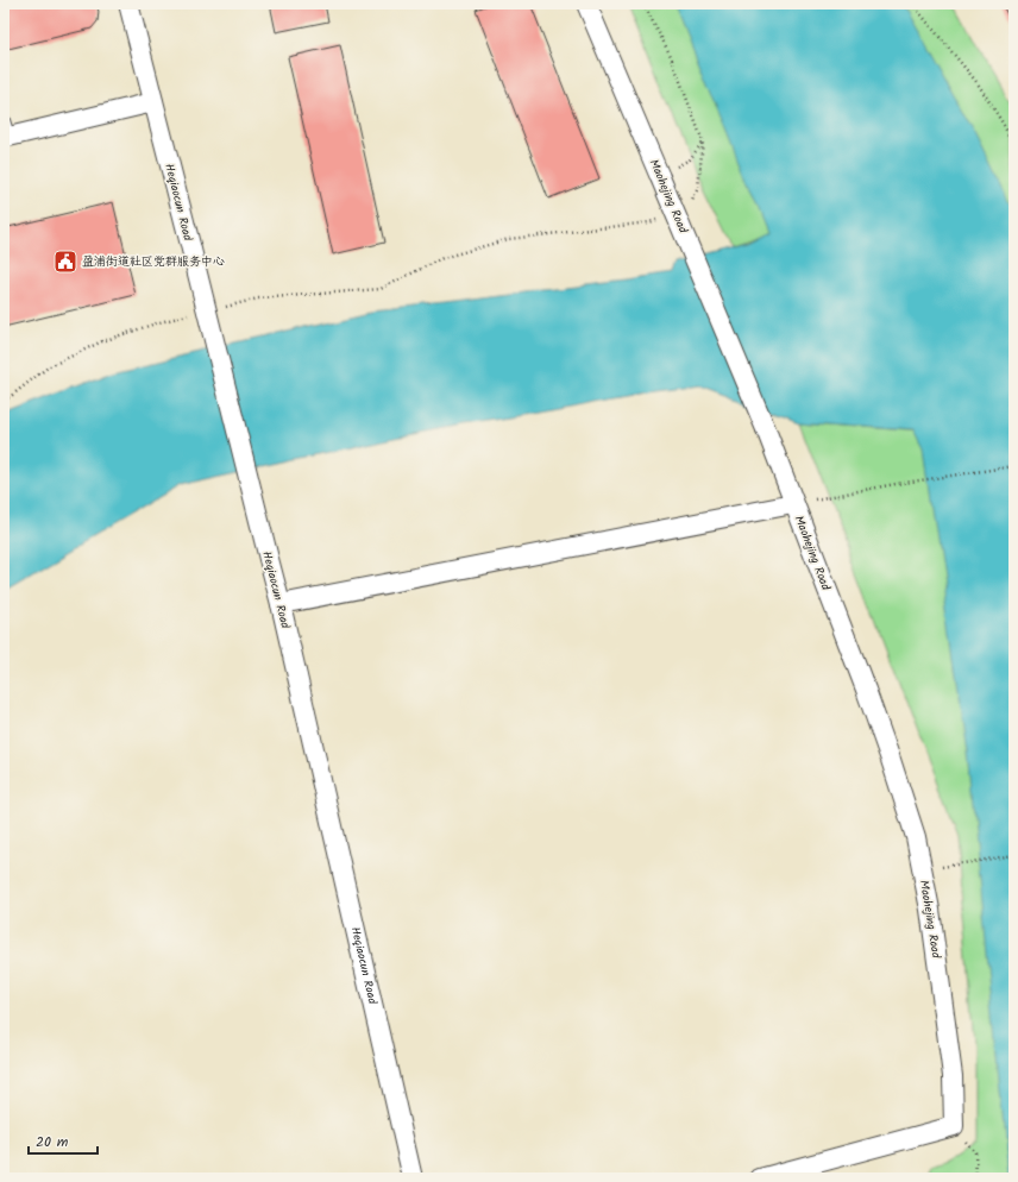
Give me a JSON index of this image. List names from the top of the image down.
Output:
{
  "streets": {
    "street": ["Maohejing Road", "Heqiaocun Road"]
  },
  "places": {
    "public building": ["盈浦街道社区党群服务中心"]
  },
  "scale_bar": "20 m"
}
